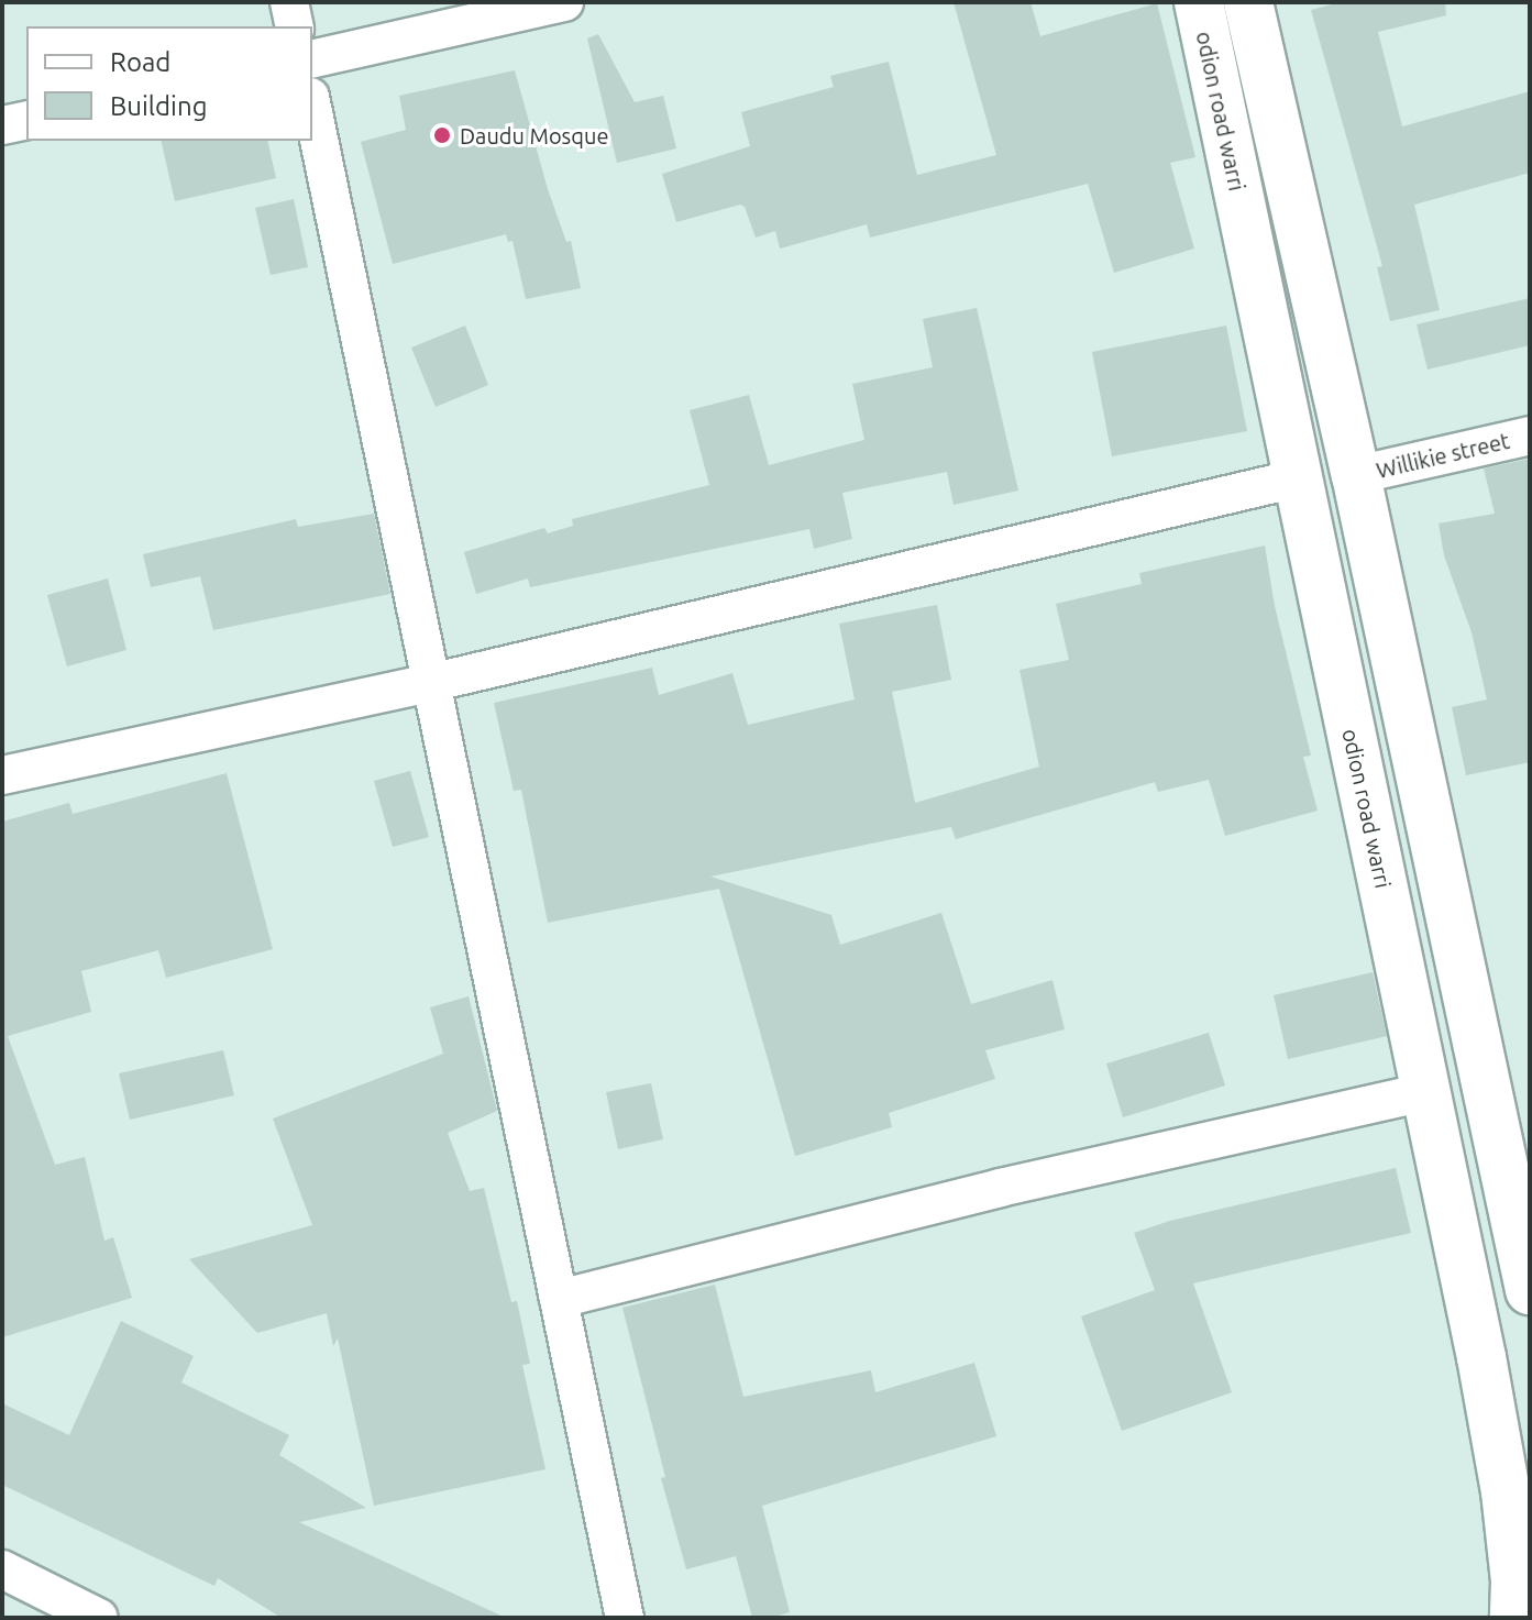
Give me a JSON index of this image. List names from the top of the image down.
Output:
{
  "streets": {
    "main road": ["odion road warri"],
    "street": ["Willikie street"]
  },
  "places": ["Daudu Mosque"],
  "legend": ["Road", "Building"]
}
